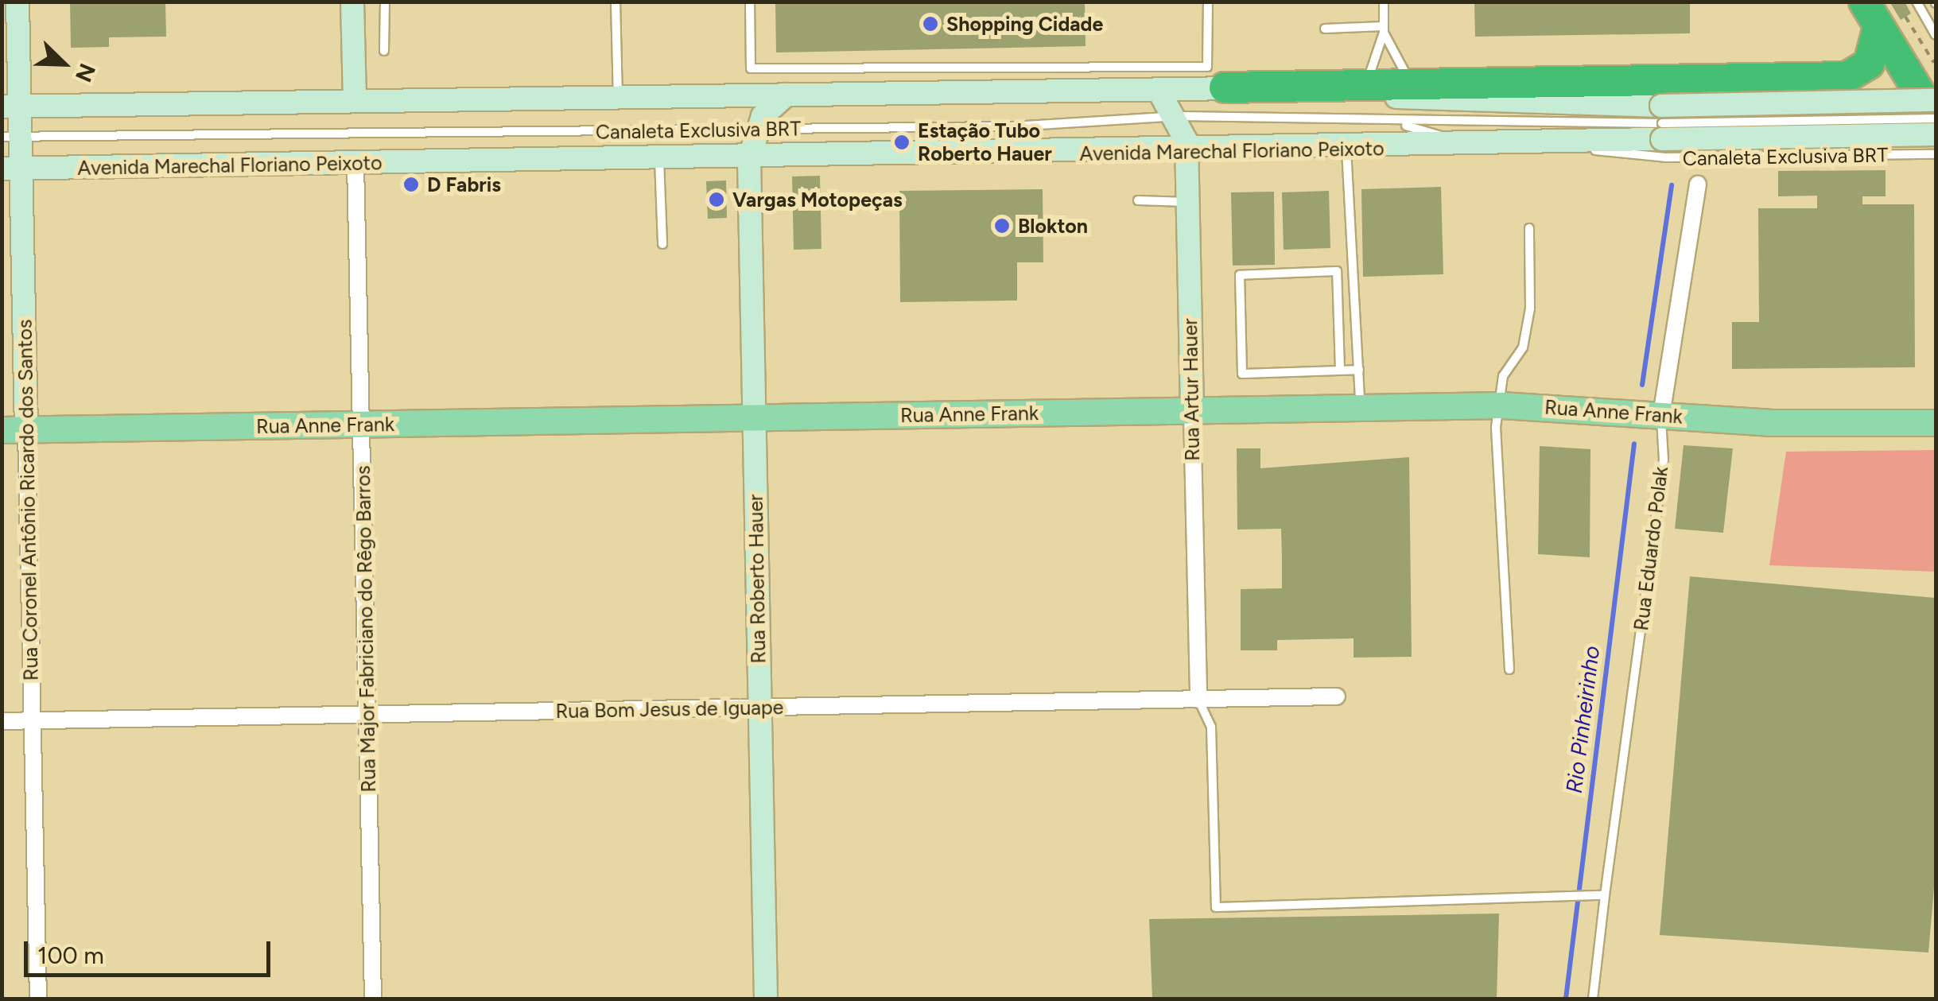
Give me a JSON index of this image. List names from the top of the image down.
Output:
{
  "streets": {
    "main road": ["Rua Anne Frank"],
    "street": [
      "Avenida Marechal Floriano Peixoto",
      "Rua Artur Hauer",
      "Rua Coronel Antônio Ricardo dos Santos",
      "Rua Eduardo Polak",
      "Rua Roberto Hauer",
      "Rua Major Fabriciano do Rêgo Barros",
      "Rua Bom Jesus de Iguape"
    ],
    "lane": ["Canaleta Exclusiva BRT"]
  },
  "crossings": [
    ["Canaleta Exclusiva BRT", "Avenida Marechal Floriano Peixoto"],
    ["Canaleta Exclusiva BRT", "Rua Artur Hauer"],
    ["Canaleta Exclusiva BRT", "Rua Coronel Antônio Ricardo dos Santos"],
    ["Canaleta Exclusiva BRT", "Rua Roberto Hauer"],
    ["Avenida Marechal Floriano Peixoto", "Rua Artur Hauer"],
    ["Avenida Marechal Floriano Peixoto", "Rua Coronel Antônio Ricardo dos Santos"],
    ["Avenida Marechal Floriano Peixoto", "Rua Roberto Hauer"],
    ["Avenida Marechal Floriano Peixoto", "Rua Major Fabriciano do Rêgo Barros"],
    ["Rua Artur Hauer", "Rua Anne Frank"],
    ["Rua Artur Hauer", "Rua Bom Jesus de Iguape"],
    ["Rua Anne Frank", "Rua Coronel Antônio Ricardo dos Santos"],
    ["Rua Anne Frank", "Rua Eduardo Polak"],
    ["Rua Anne Frank", "Rua Roberto Hauer"],
    ["Rua Anne Frank", "Rua Major Fabriciano do Rêgo Barros"],
    ["Rua Coronel Antônio Ricardo dos Santos", "Rua Bom Jesus de Iguape"],
    ["Rua Roberto Hauer", "Rua Bom Jesus de Iguape"],
    ["Rua Major Fabriciano do Rêgo Barros", "Rua Bom Jesus de Iguape"]
  ],
  "water": ["Rio Pinheirinho"],
  "places": [
    "Shopping Cidade",
    "Estação Tubo Roberto Hauer",
    "D Fabris",
    "Vargas Motopeças",
    "Blokton"
  ],
  "scale_bar": "100 m",
  "north": "bottom right"
}
